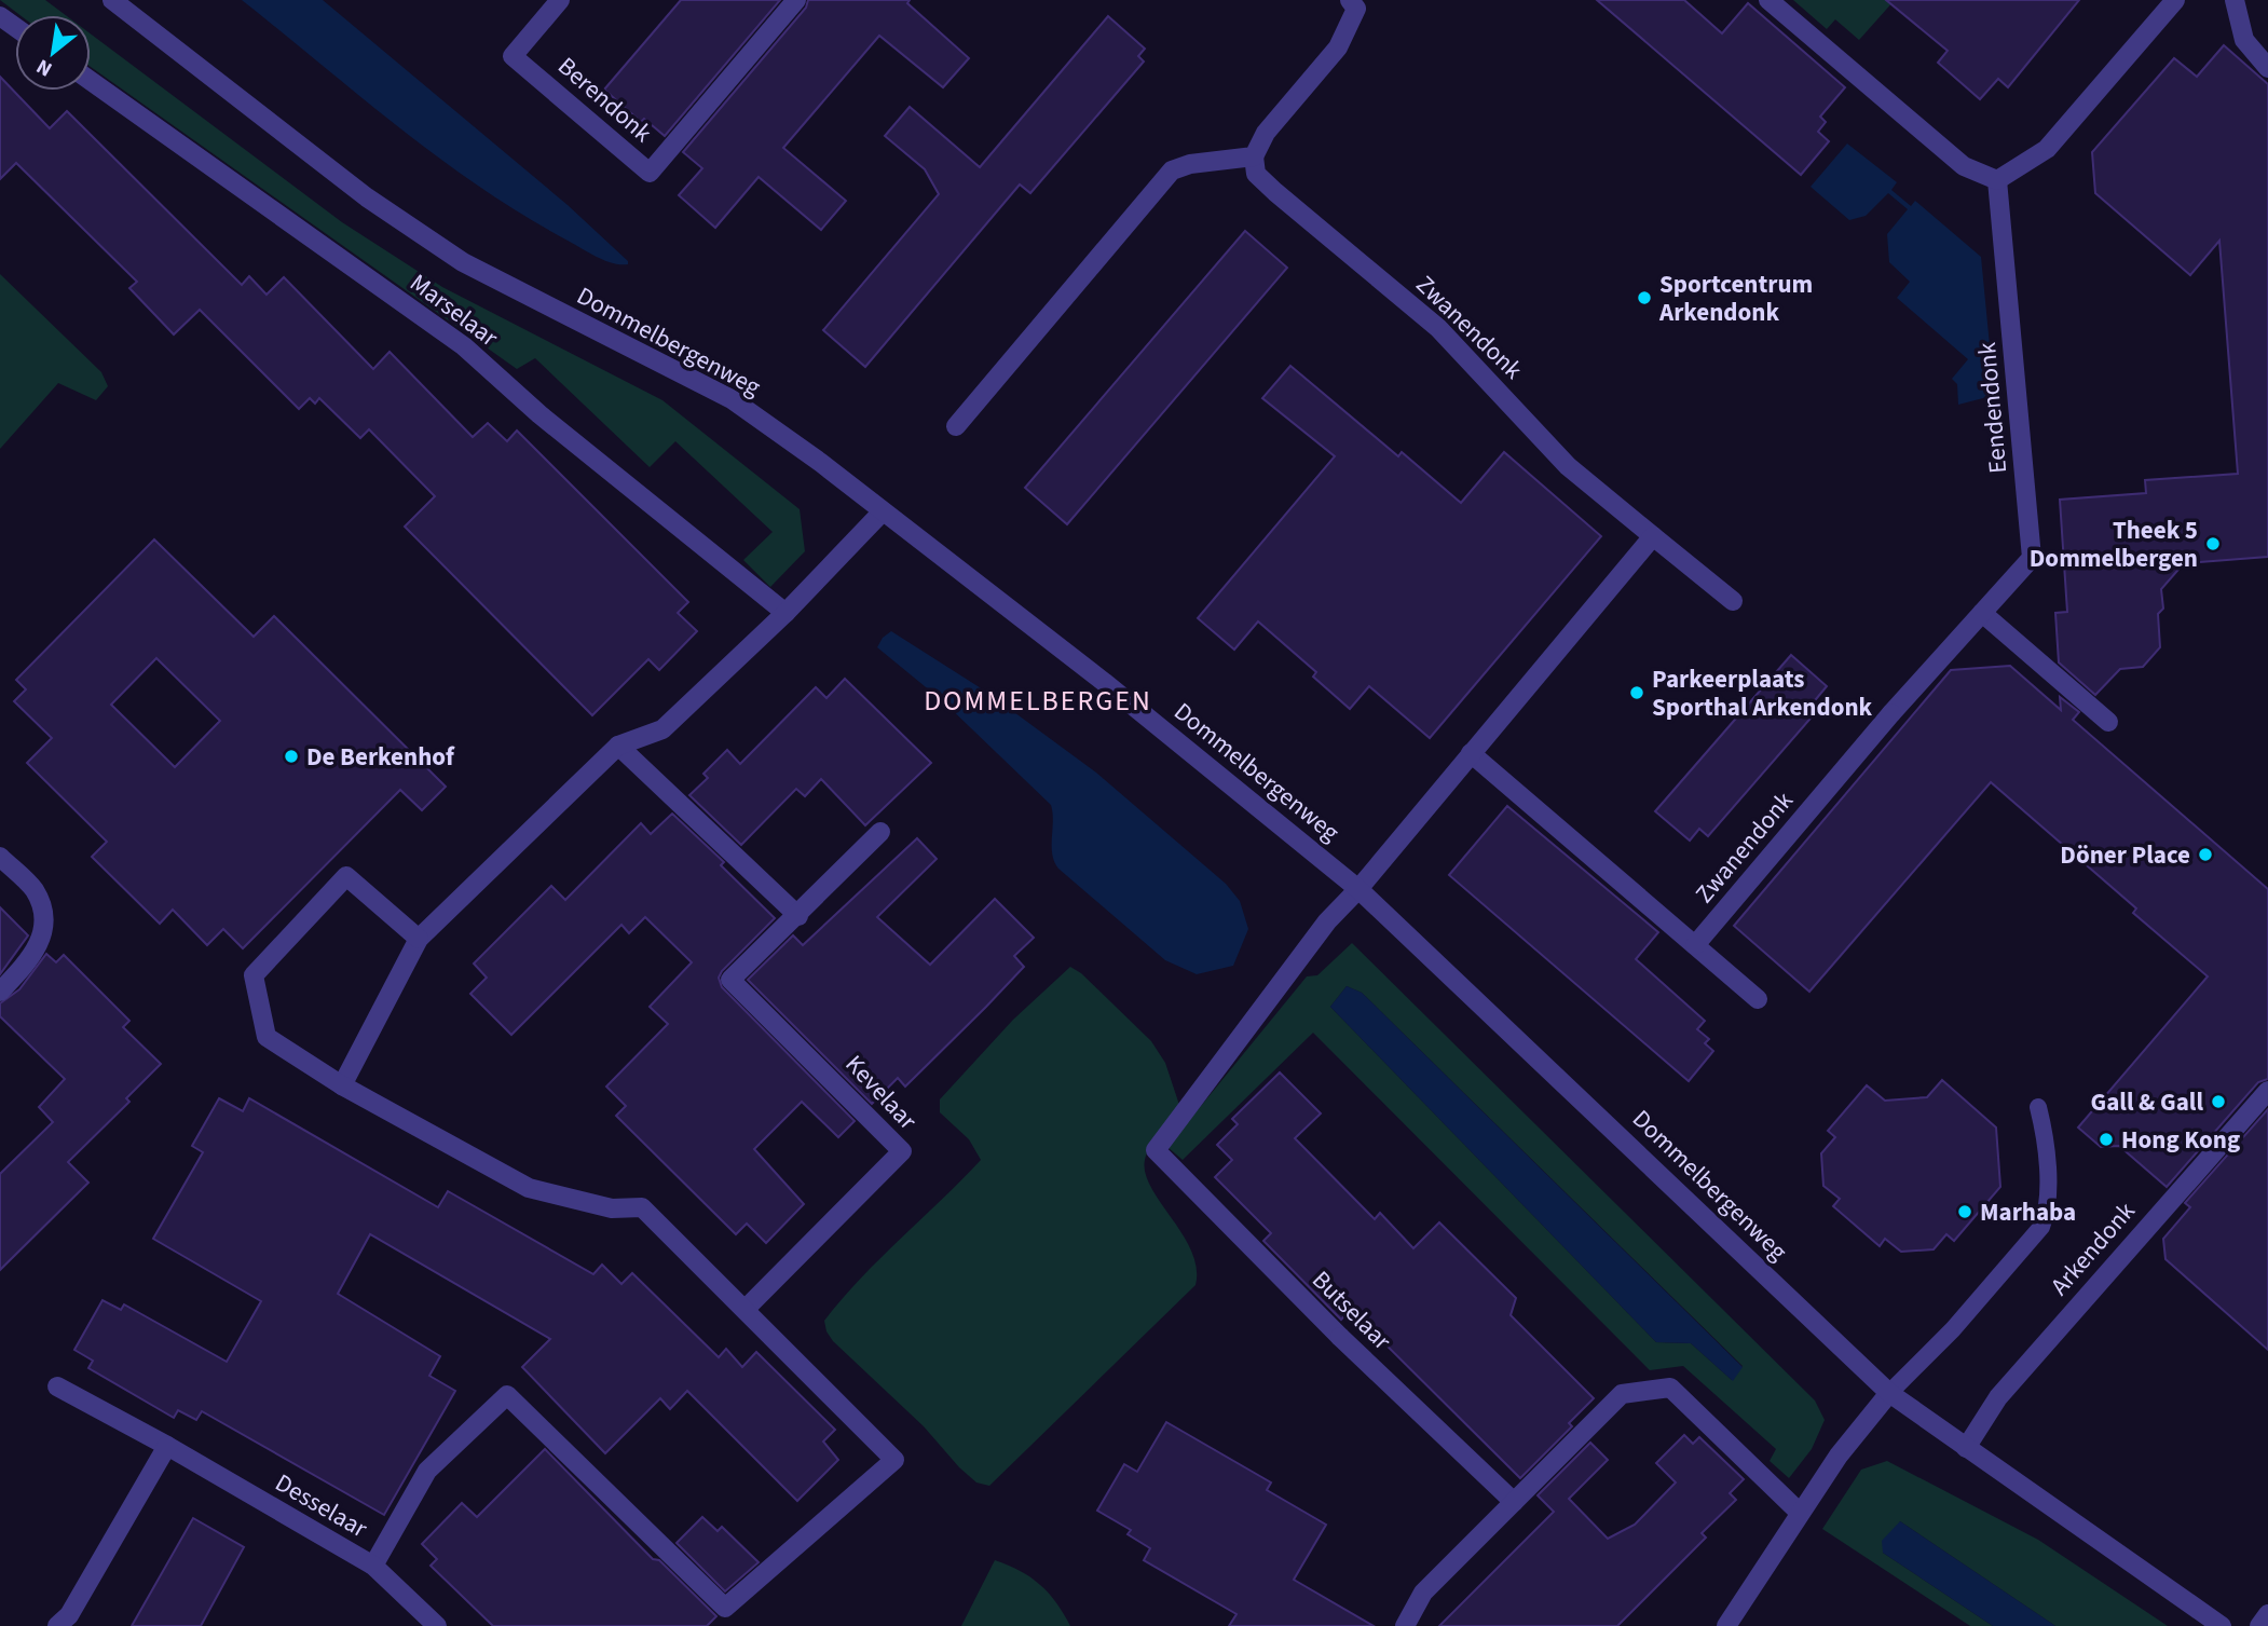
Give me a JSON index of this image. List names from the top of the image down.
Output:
{
  "streets": {
    "street": [
      "Berendonk",
      "Marselaar",
      "Zwanendonk",
      "Dommelbergenweg",
      "Eendendonk",
      "Kevelaar",
      "Arkendonk",
      "Butselaar",
      "Desselaar"
    ]
  },
  "crossings": [
    ["Zwanendonk", "Eendendonk"],
    ["Dommelbergenweg", "Arkendonk"],
    ["Dommelbergenweg", "Butselaar"]
  ],
  "districts": ["DOMMELBERGEN"],
  "places": [
    "Sportcentrum Arkendonk",
    "Theek 5 Dommelbergen",
    "Parkeerplaats Sporthal Arkendonk",
    "De Berkenhof",
    "Döner Place",
    "Gall & Gall",
    "Hong Kong",
    "Marhaba"
  ],
  "north": "bottom left"
}
